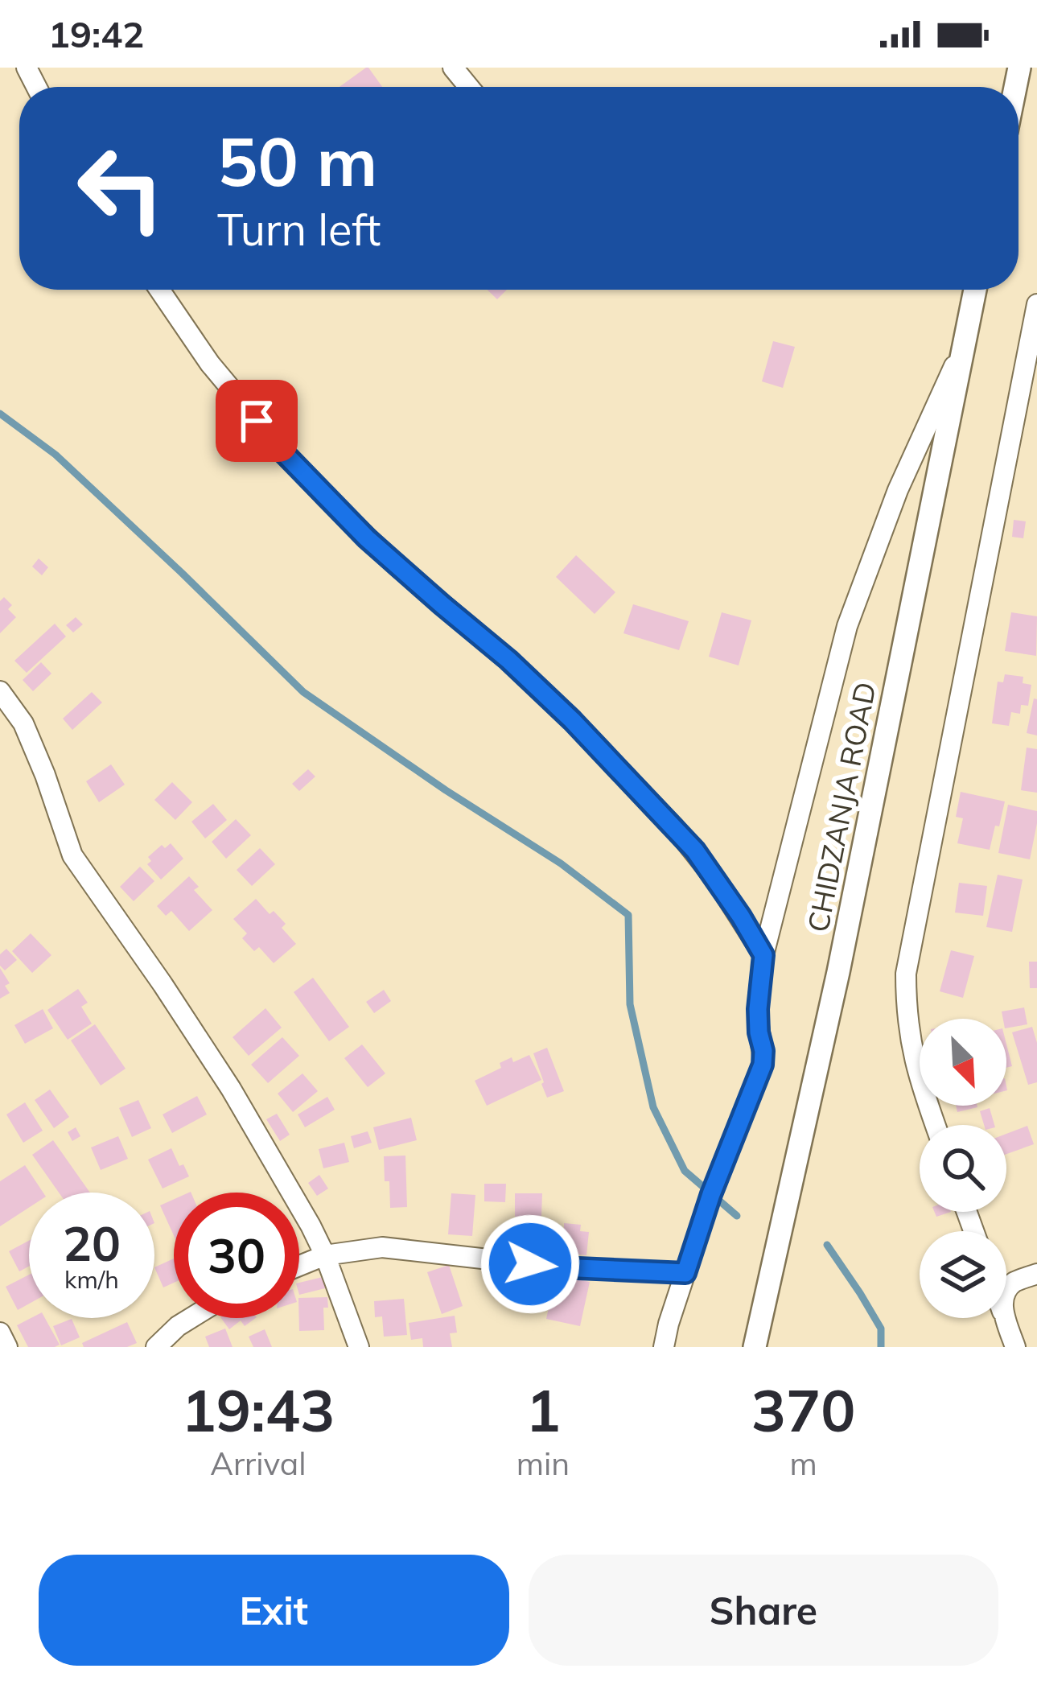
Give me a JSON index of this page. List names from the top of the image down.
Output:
{
  "streets": {
    "street": ["CHIDZANJA ROAD"]
  },
  "north": "bottom right",
  "page": {
    "status": "19:42",
    "turn": ["50 m", "Turn left"],
    "speed": "20 km/h",
    "limit": "30",
    "eta": [
      "19:43",
      "Arrival",
      "1",
      "min",
      "370",
      "m"
    ],
    "buttons": ["Exit", "Share"]
  }
}
